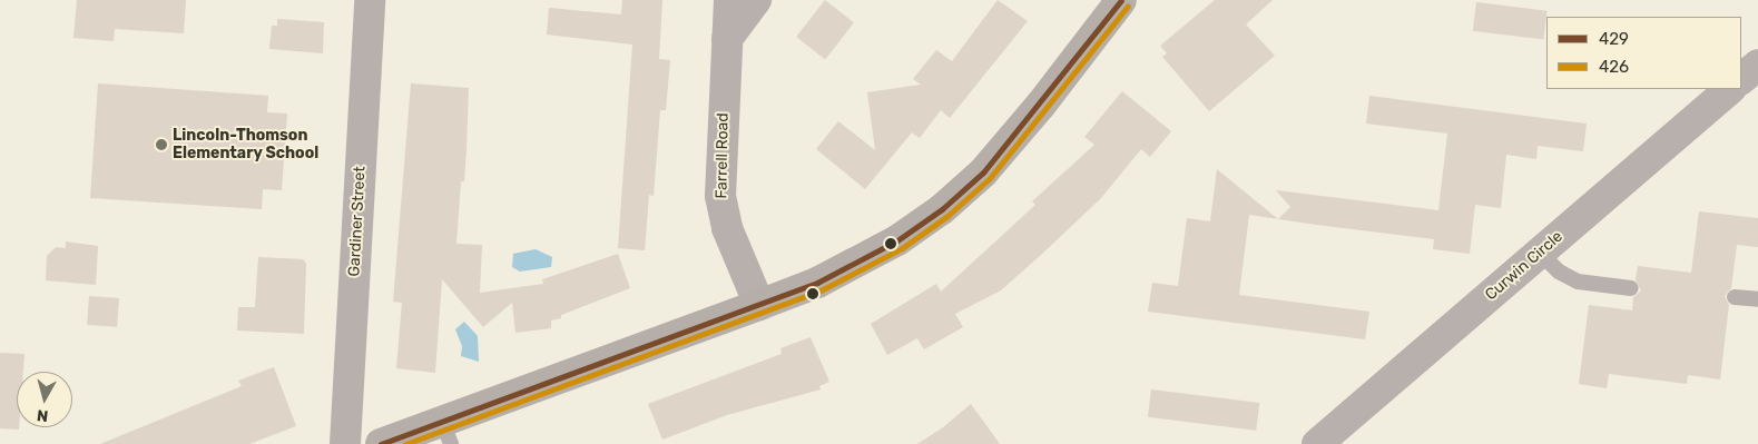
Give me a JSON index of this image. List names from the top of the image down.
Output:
{
  "streets": {
    "street": ["Farrell Road", "Gardiner Street", "Curwin Circle"]
  },
  "places": ["Lincoln-Thomson Elementary School"],
  "lines": ["transit line 429", "transit line 426"],
  "legend": ["429", "426"],
  "north": "bottom"
}
